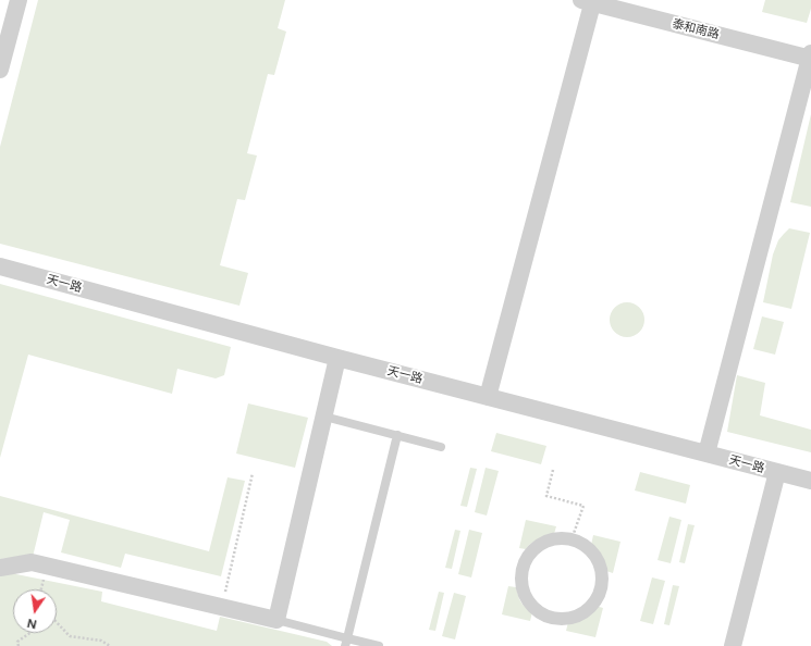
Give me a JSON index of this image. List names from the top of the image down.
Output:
{
  "streets": {
    "street": ["泰和南路", "天一路"]
  },
  "north": "bottom"
}
